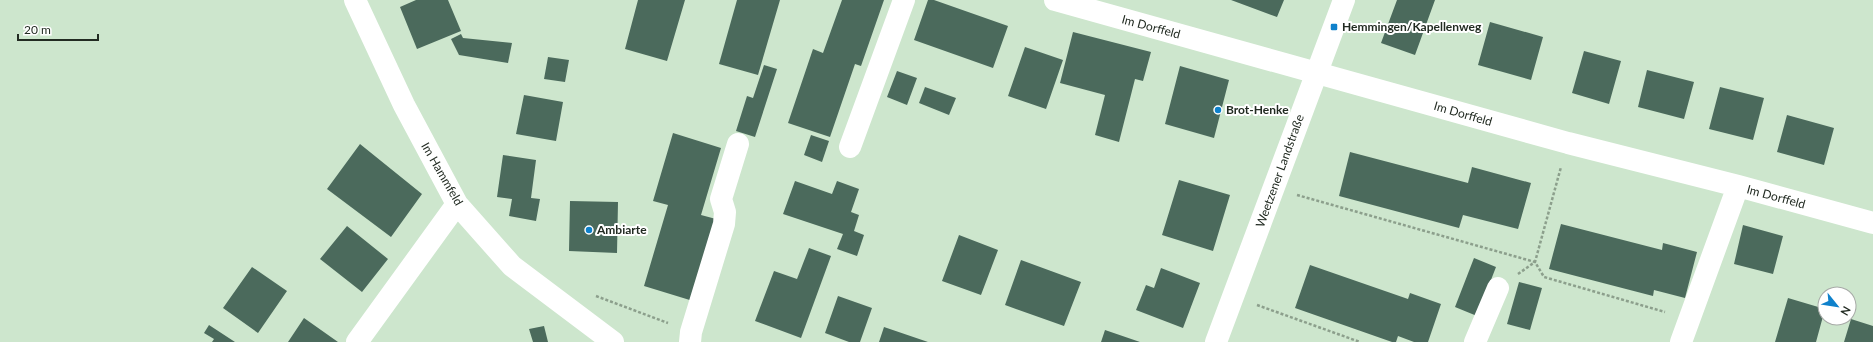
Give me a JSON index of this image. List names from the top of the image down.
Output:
{
  "streets": {
    "street": ["Im Dorffeld", "Weetzener Landstraße", "Im Hammfeld"]
  },
  "crossings": [
    ["Im Dorffeld", "Weetzener Landstraße"]
  ],
  "places": {
    "transit": ["Hemmingen/Kapellenweg"],
    "other": ["Brot-Henke", "Ambiarte"]
  },
  "scale_bar": "20 m",
  "north": "bottom right"
}
